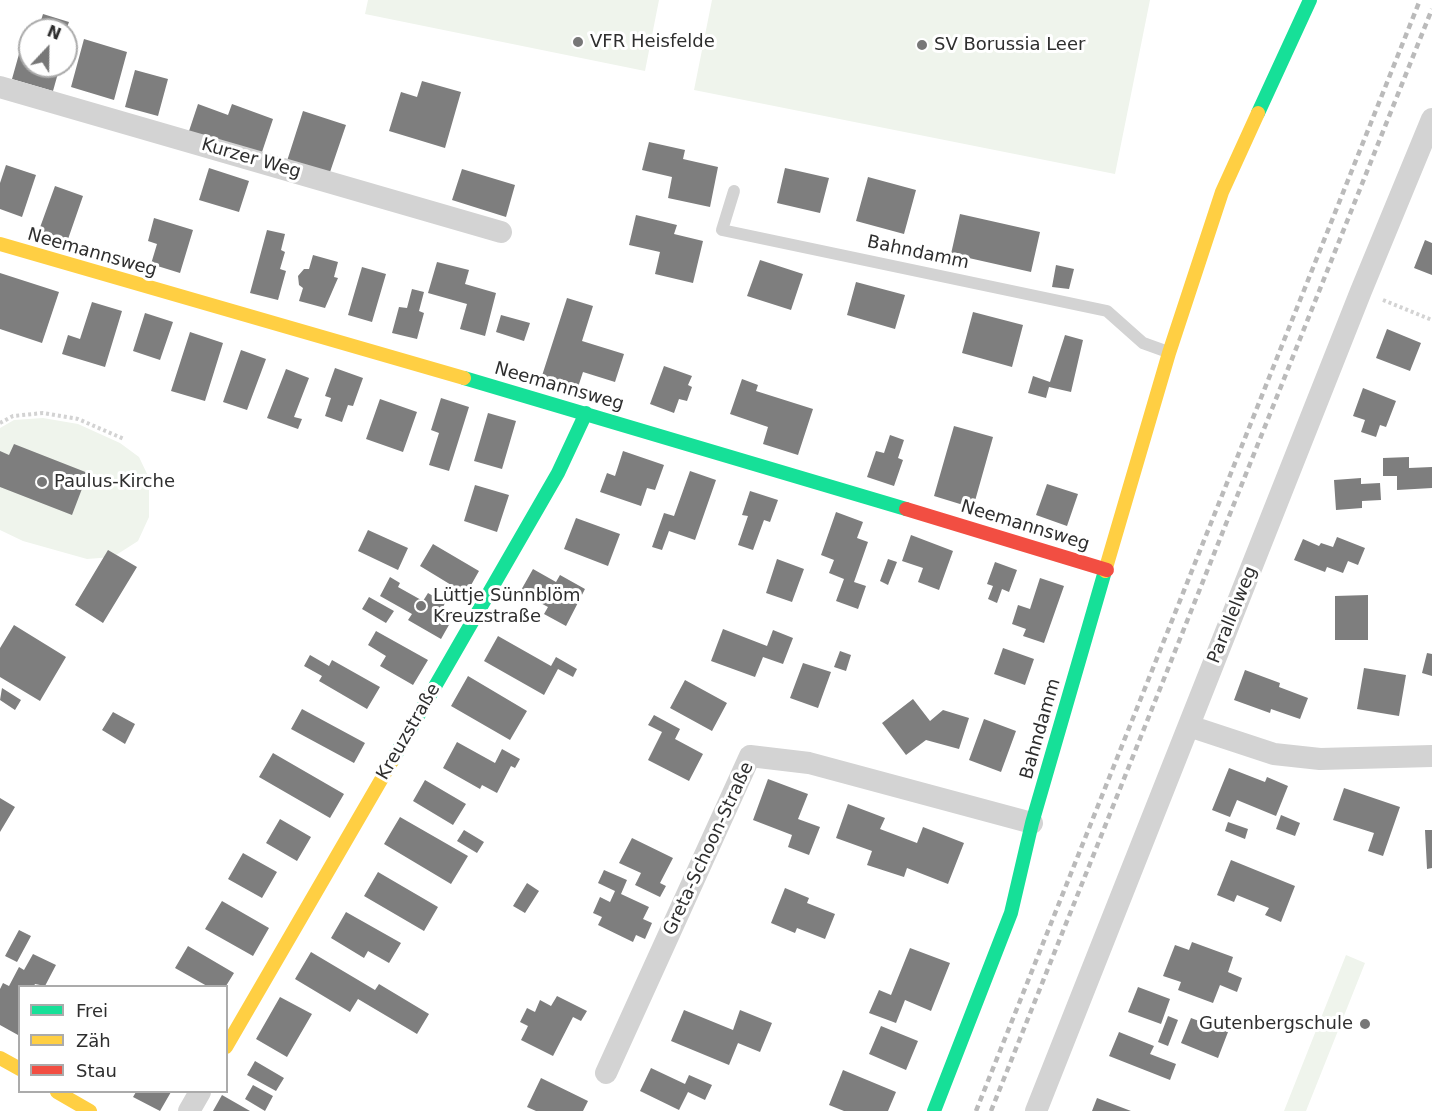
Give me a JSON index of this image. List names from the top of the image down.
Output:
{
  "streets": {
    "street": [
      "Kurzer Weg",
      "Neemannsweg",
      "Bahndamm",
      "Parallelweg",
      "Kreuzstraße",
      "Greta-Schoon-Straße"
    ]
  },
  "crossings": [
    ["Neemannsweg", "Bahndamm"],
    ["Neemannsweg", "Kreuzstraße"],
    ["Bahndamm", "Greta-Schoon-Straße"]
  ],
  "places": [
    "VFR Heisfelde",
    "SV Borussia Leer",
    "Paulus-Kirche",
    "Lüttje Sünnblöm Kreuzstraße",
    "Gutenbergschule"
  ],
  "legend": ["Frei", "Zäh", "Stau"],
  "north": "top"
}
